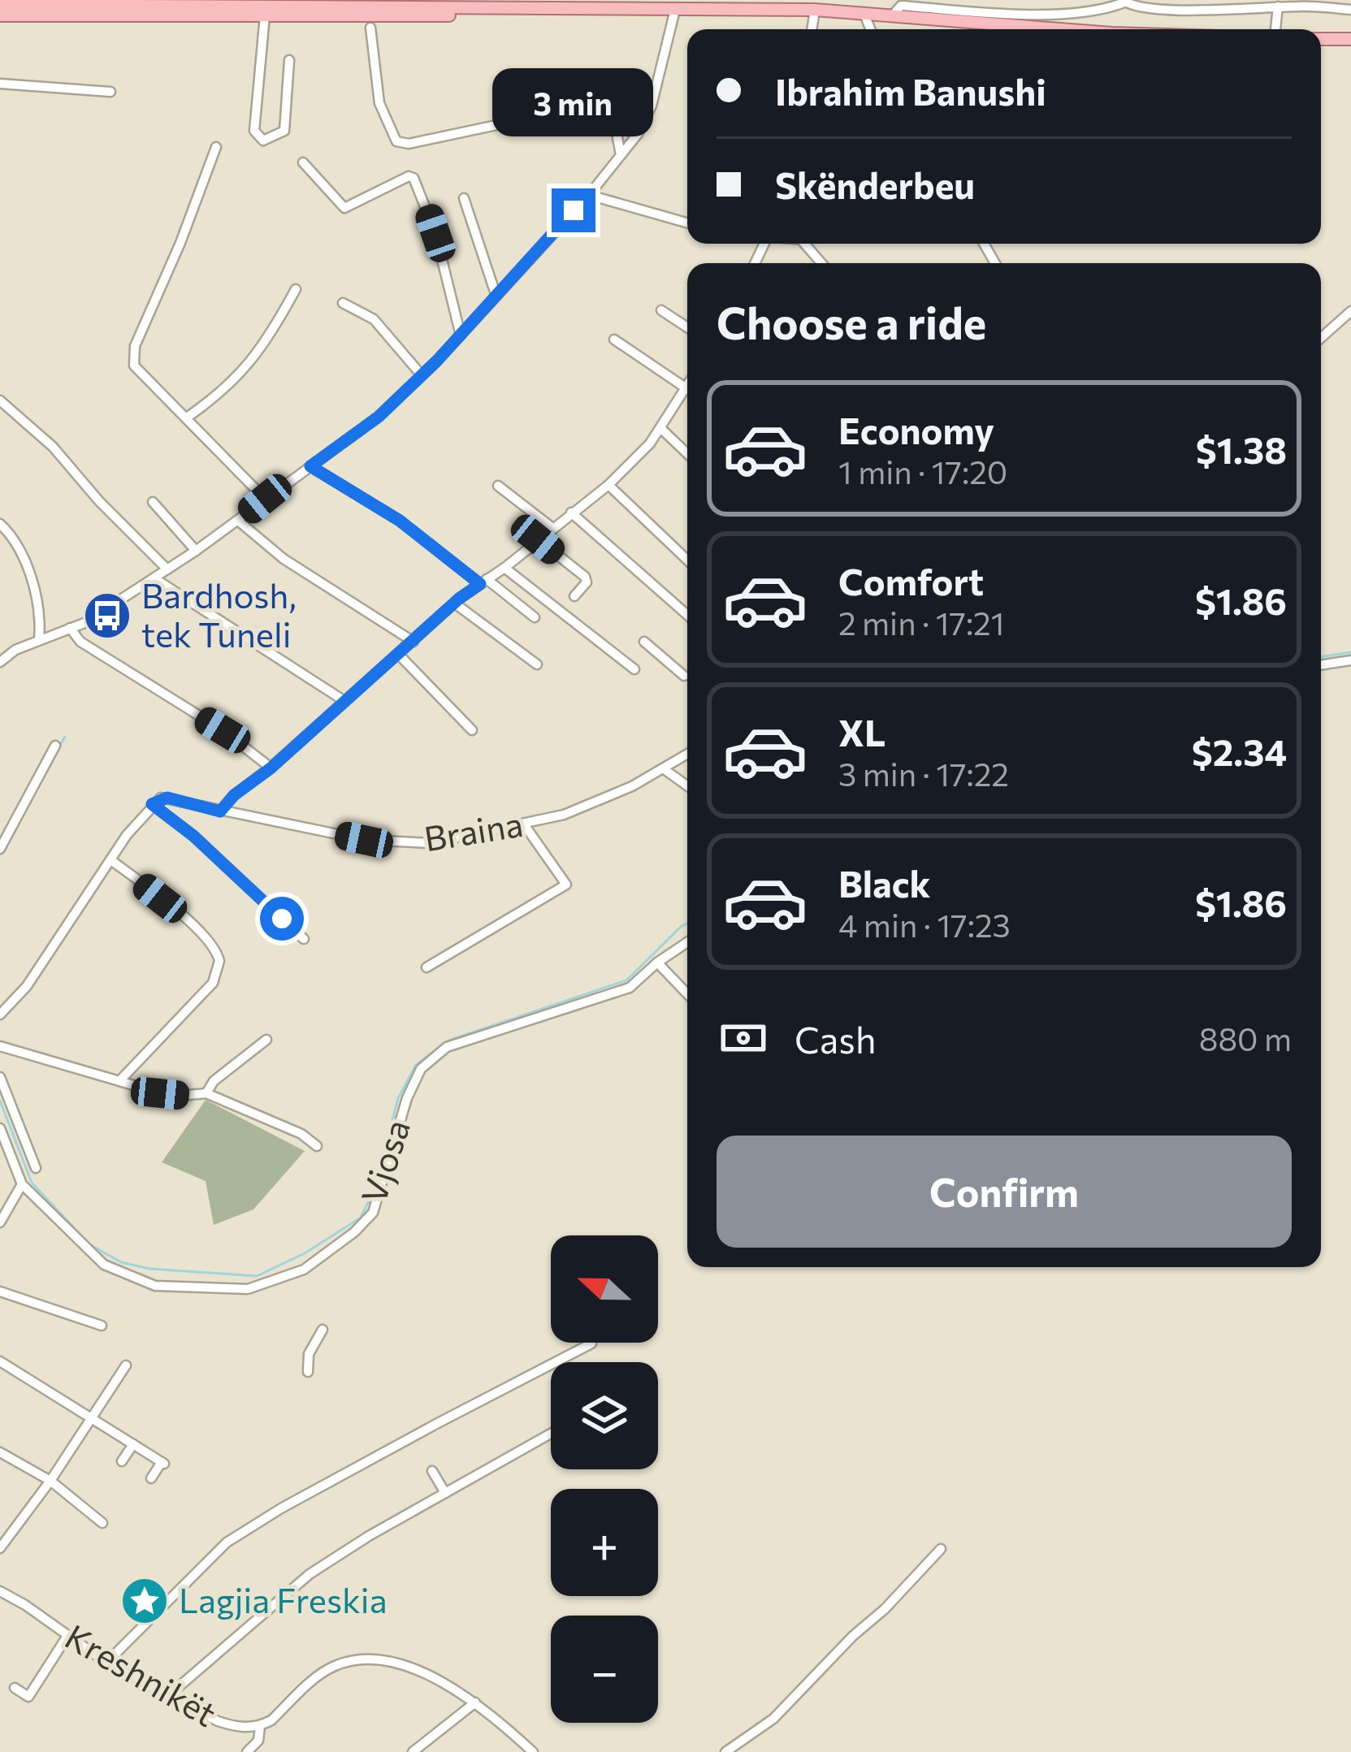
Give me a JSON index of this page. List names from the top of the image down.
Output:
{
  "streets": {
    "street": ["Braina", "Vjosa", "Kreshnikët"]
  },
  "places": {
    "bus stop": ["Bardhosh, tek Tuneli"],
    "place": ["Lagjia Freskia"]
  },
  "north": "left",
  "page": {
    "banner": ["Ibrahim Banushi", "Skënderbeu"],
    "bubble": "3 min",
    "heading": "Choose a ride",
    "list": [
      {
        "name": "Economy",
        "note": "1 min · 17:20",
        "value": "$1.38"
      },
      {
        "name": "Comfort",
        "note": "2 min · 17:21",
        "value": "$1.86"
      },
      {
        "name": "XL",
        "note": "3 min · 17:22",
        "value": "$2.34"
      },
      {
        "name": "Black",
        "note": "4 min · 17:23",
        "value": "$1.86"
      }
    ],
    "pay": ["Cash", "880 m"],
    "buttons": "Confirm",
    "map_buttons": ["+", "−"]
  }
}
